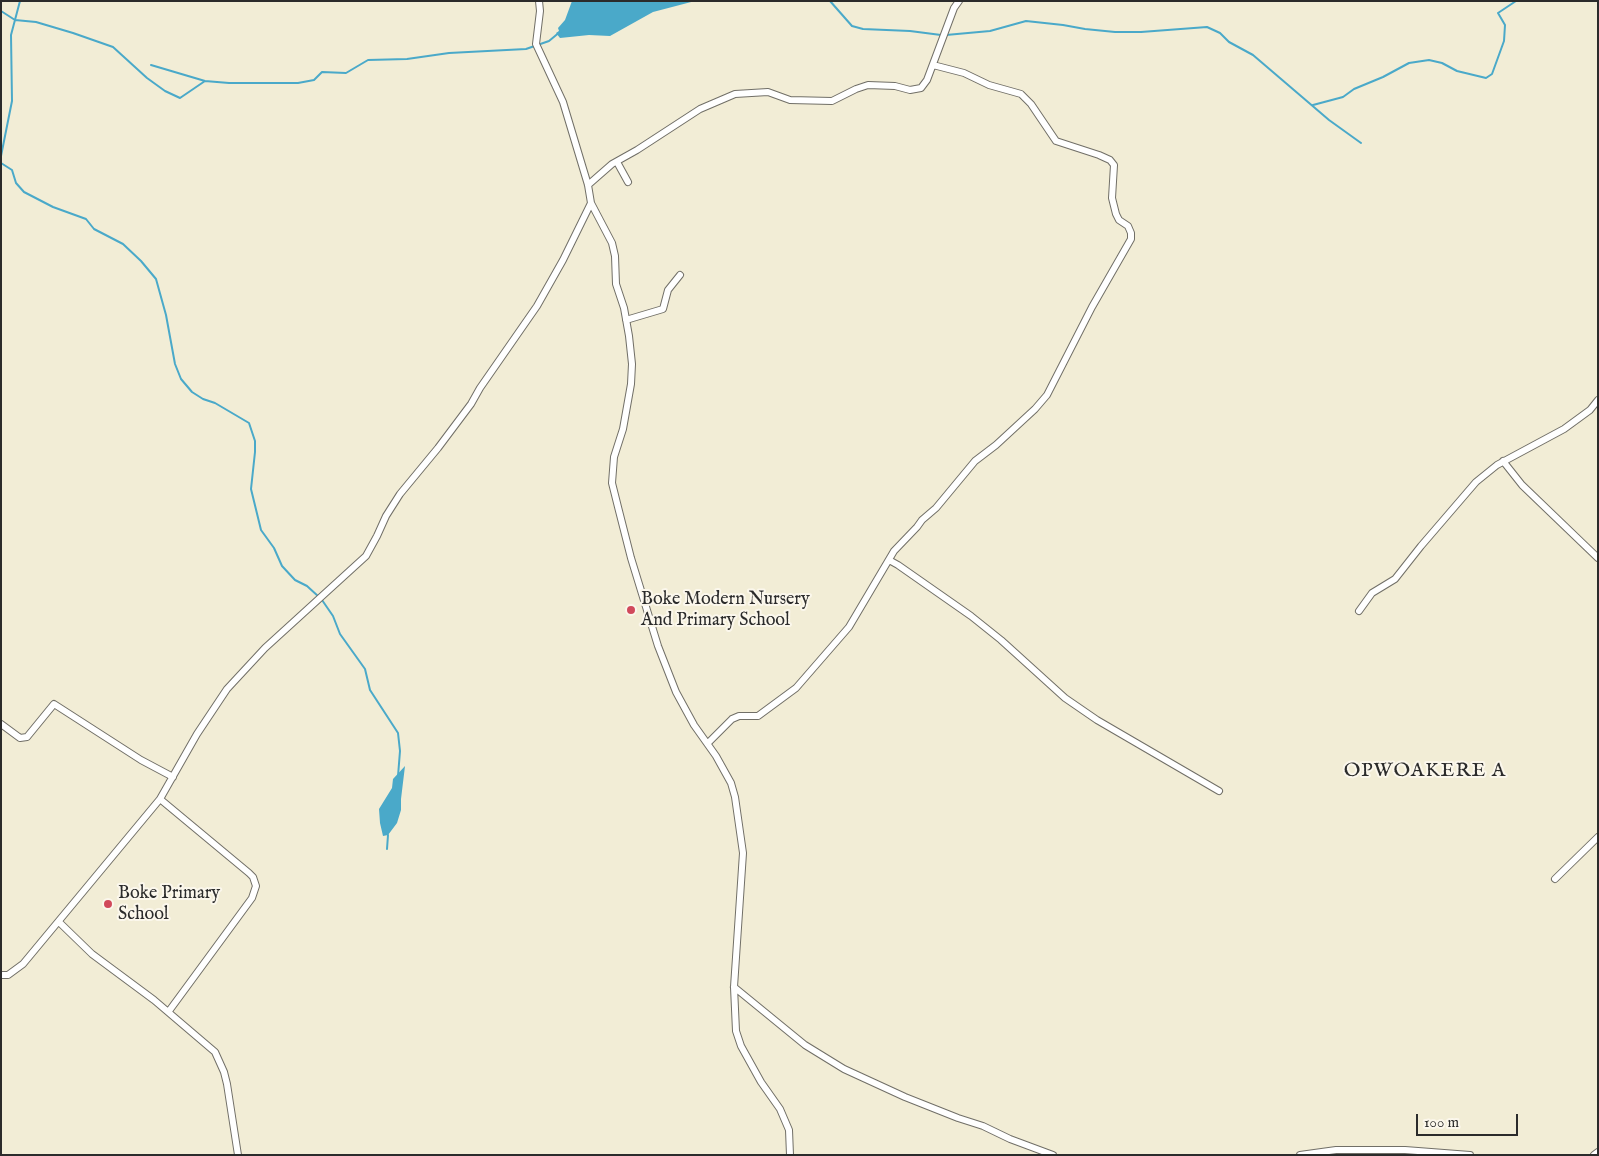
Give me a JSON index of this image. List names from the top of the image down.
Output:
{
  "districts": ["OPWOAKERE A"],
  "places": ["Boke Modern Nursery And Primary School", "Boke Primary School"],
  "scale_bar": "100 m"
}
